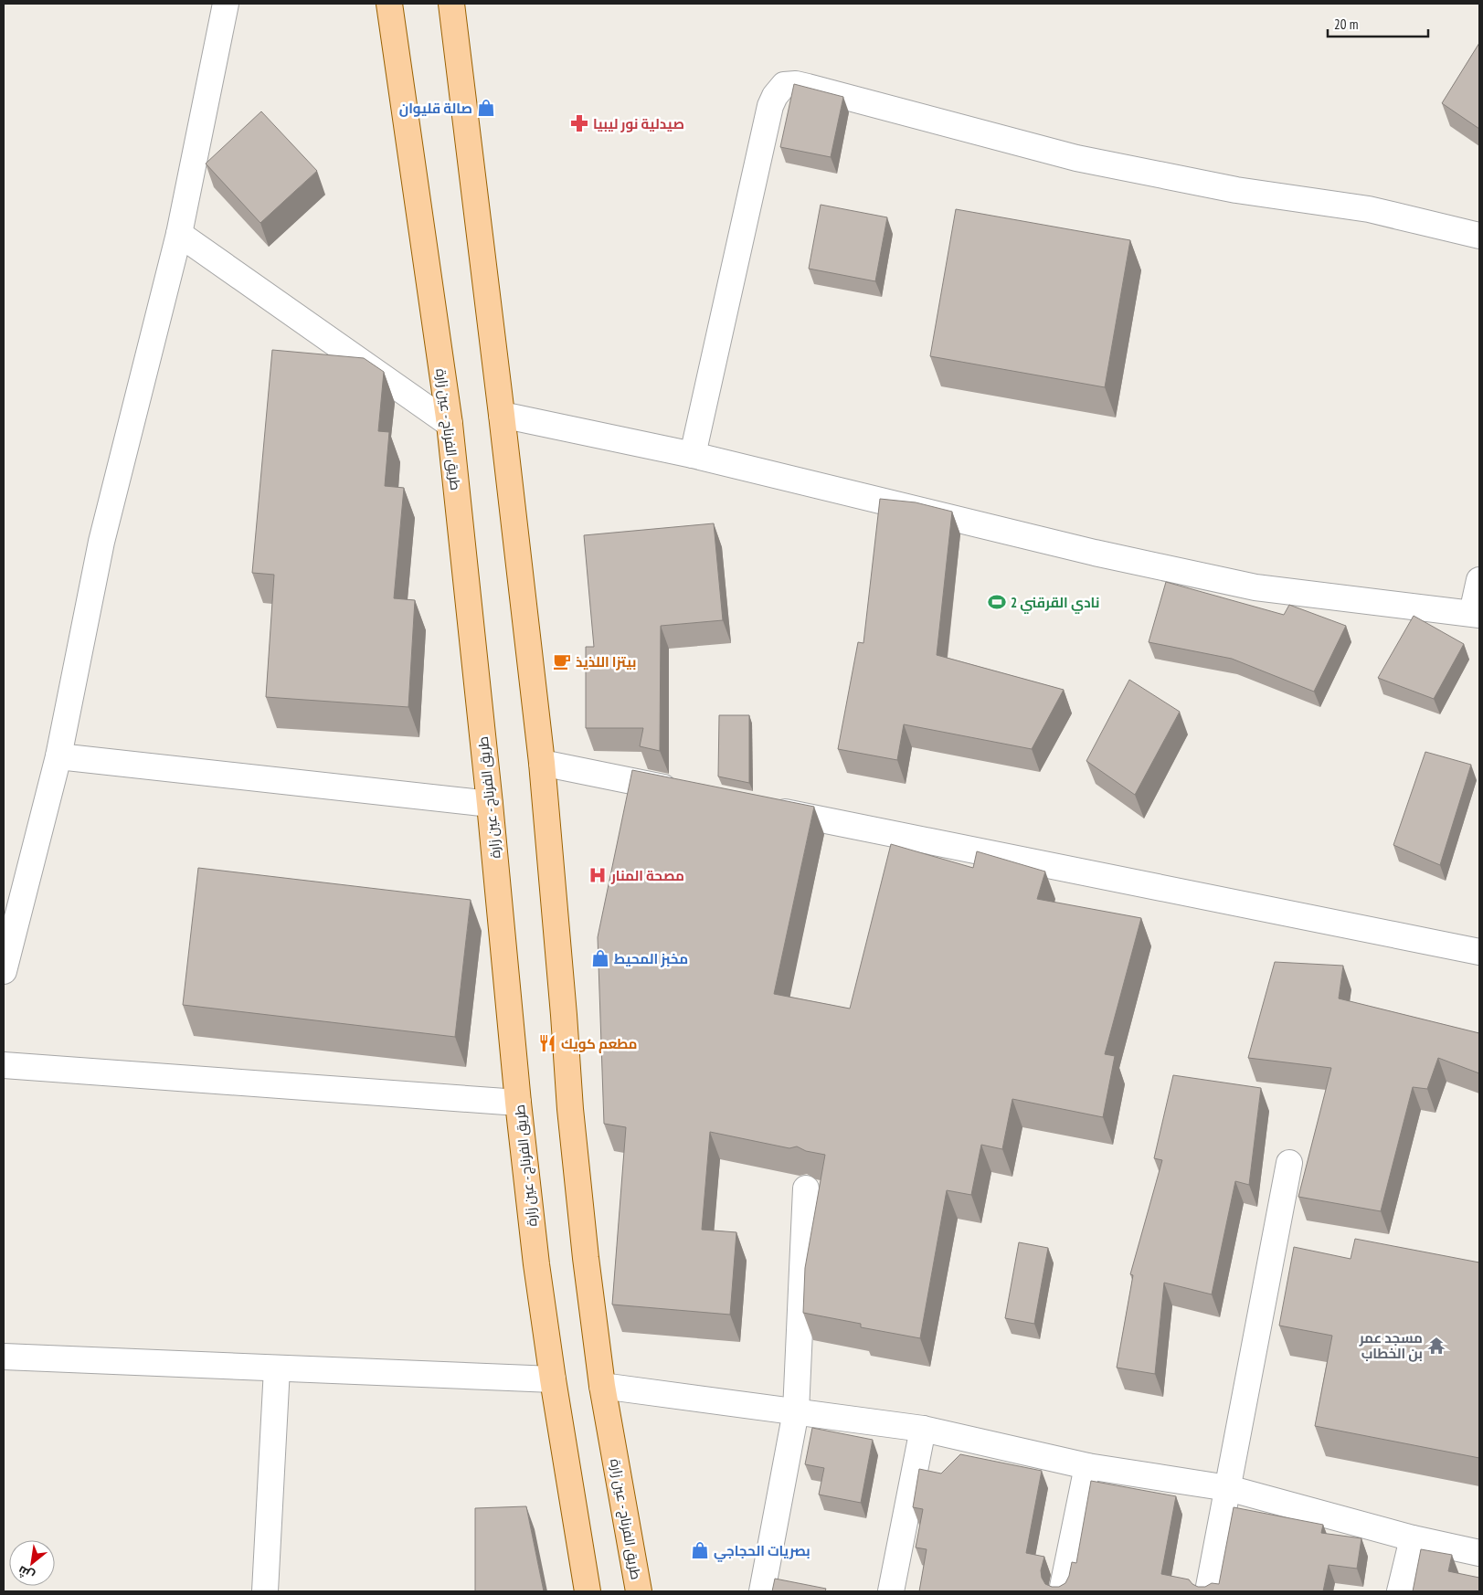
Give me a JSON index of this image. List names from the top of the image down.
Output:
{
  "streets": {
    "main road": ["طريق الفرناج - عين زارة"]
  },
  "places": {
    "shop": ["صالة قليوان", "مخبز المحيط", "بصريات الحجاجي"],
    "pharmacy": ["صيدلية نور ليبيا"],
    "sports": ["نادي القرقني 2"],
    "cafe": ["بيتزا اللذيذ"],
    "hospital": ["مصحة المنار"],
    "restaurant": ["مطعم كويك"],
    "temple": ["مسجد عمر بن الخطاب"]
  },
  "scale_bar": "20 m",
  "north": "bottom left"
}
